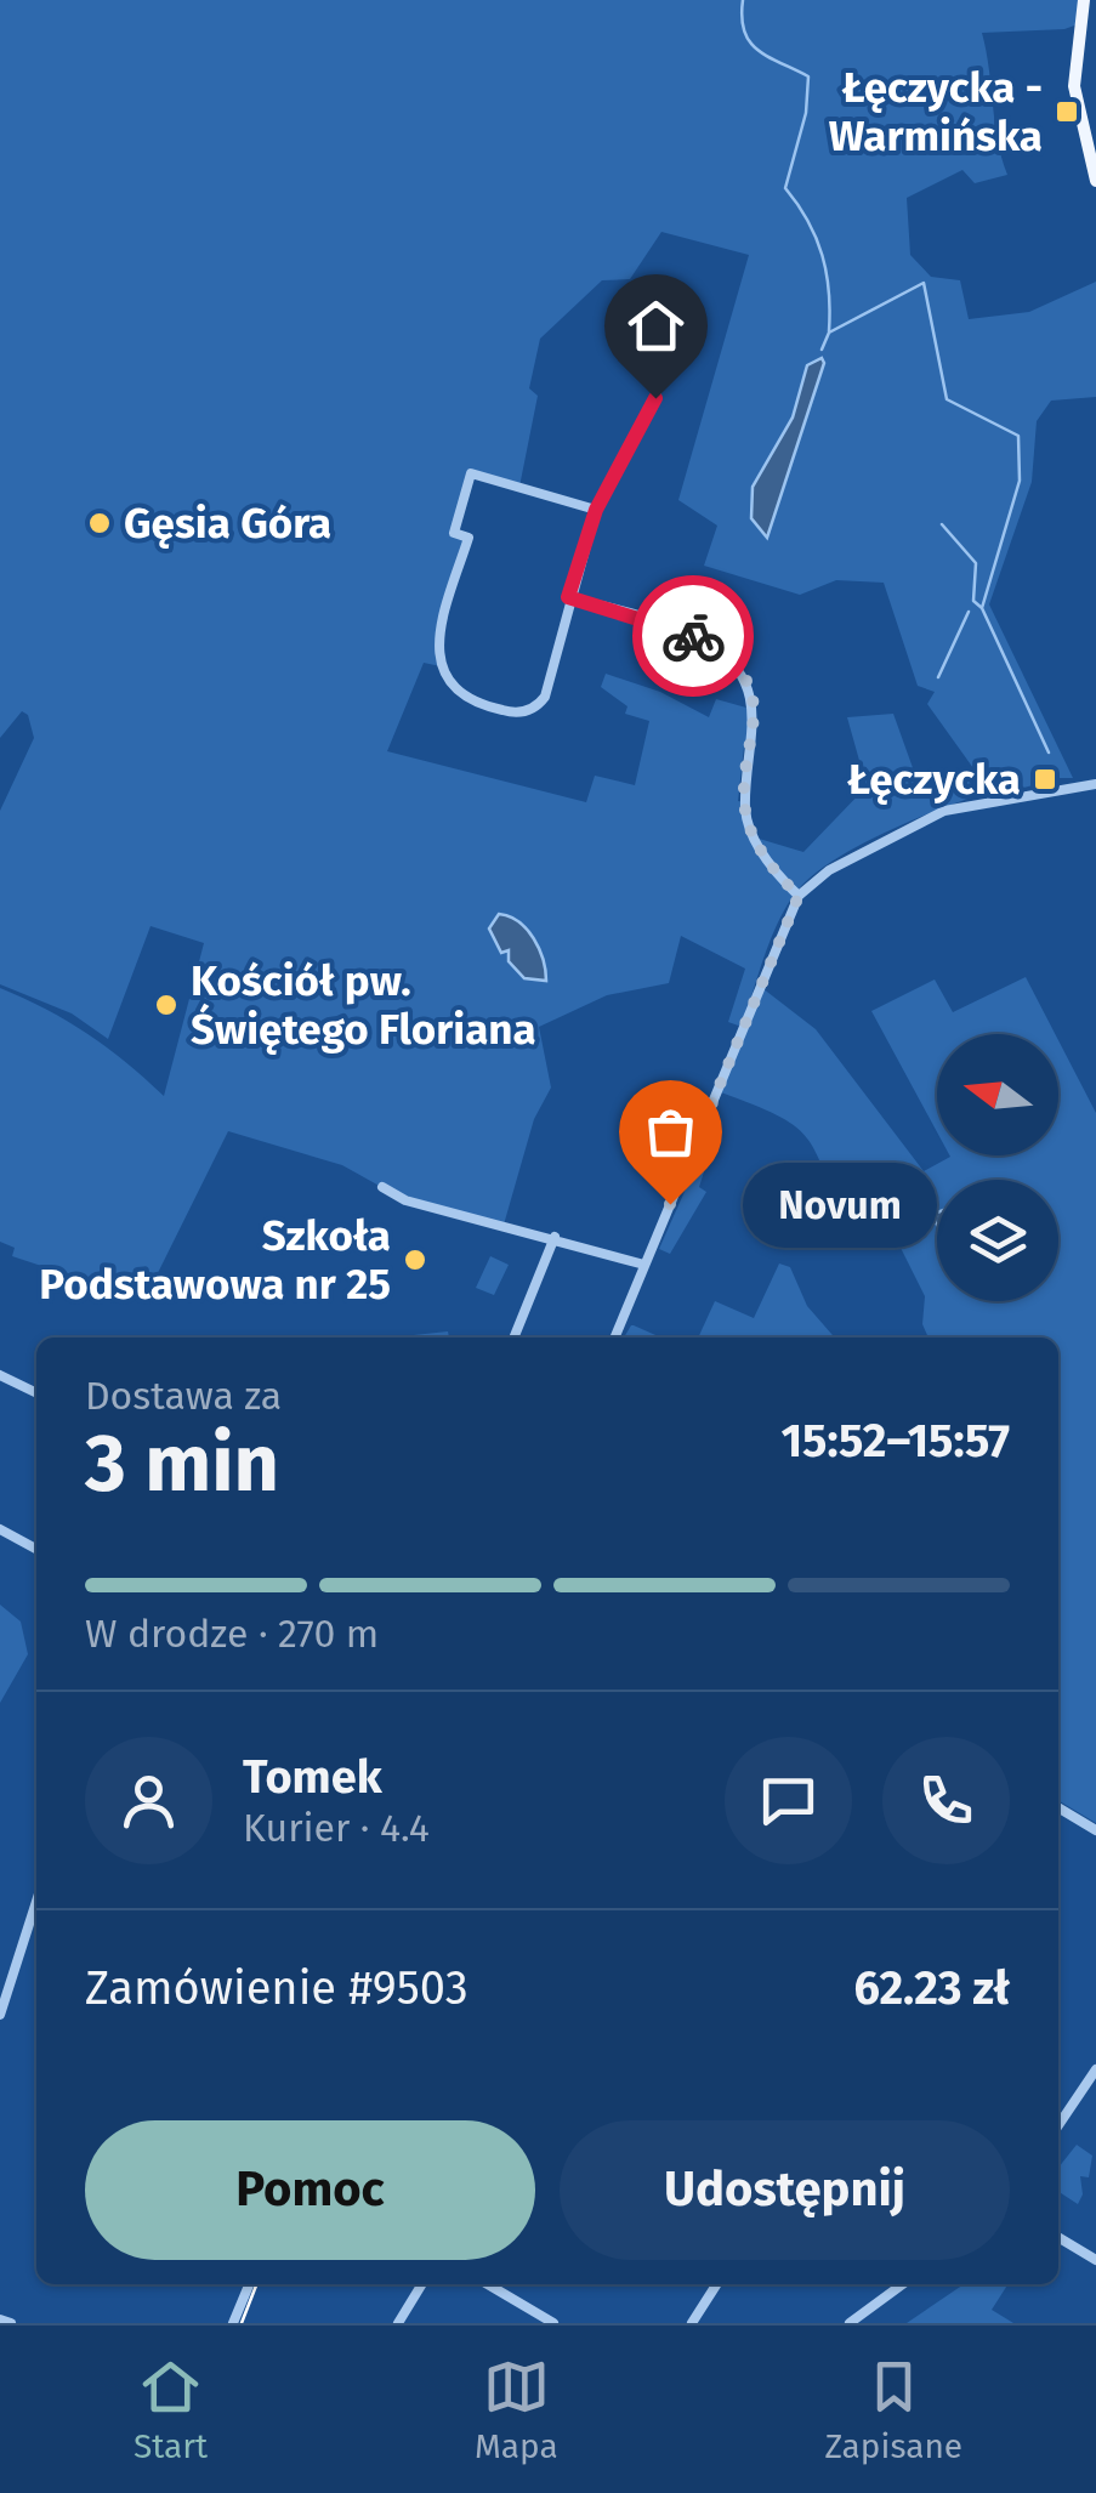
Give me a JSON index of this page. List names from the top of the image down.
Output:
{
  "places": {
    "transit": ["Łęczycka - Warmińska", "Łęczycka"],
    "other": [
      "Gęsia Góra",
      "Kościół pw. Świętego Floriana",
      "Novum",
      "Szkoła Podstawowa nr 25"
    ]
  },
  "north": "left",
  "page": {
    "bubble": "Novum",
    "heading": ["3 min", "Dostawa za", "15:52–15:57"],
    "panel": [
      "Tomek",
      "Kurier · 4.4",
      "Zamówienie #9503",
      "62.23 zł"
    ],
    "bar": "W drodze · 270 m",
    "buttons": ["Pomoc", "Udostępnij"],
    "tabs": ["Start", "Mapa", "Zapisane"]
  }
}
